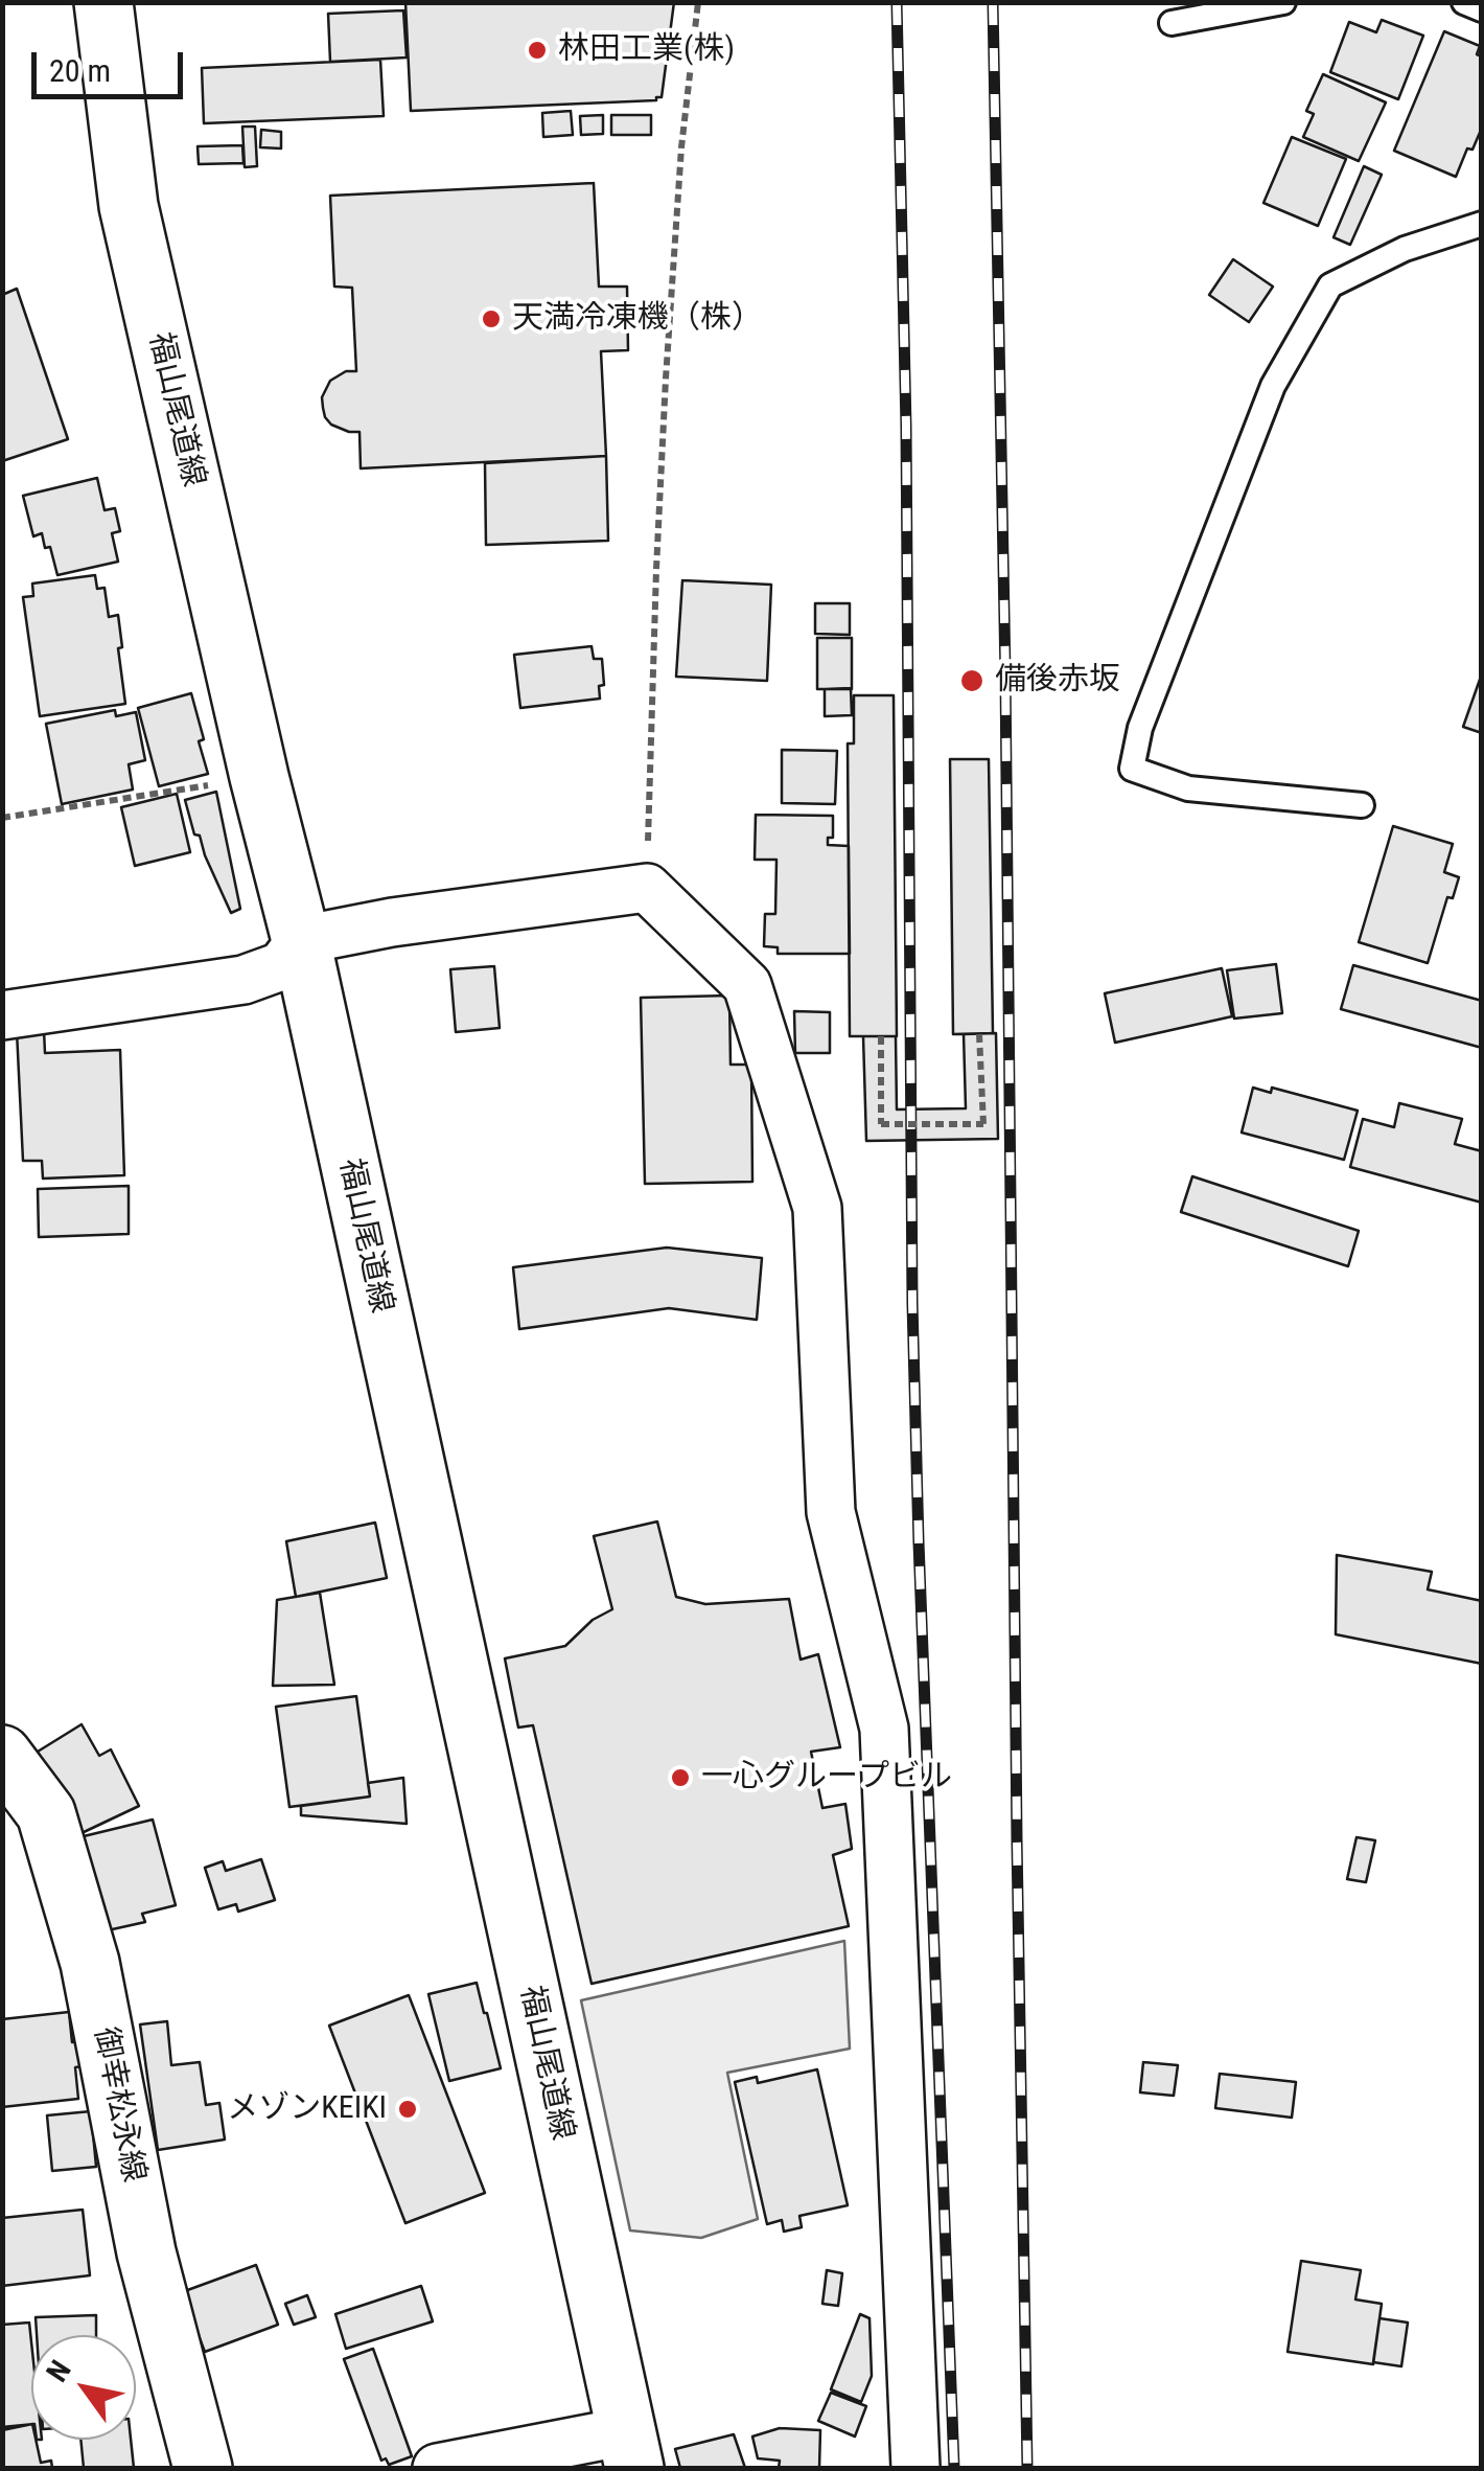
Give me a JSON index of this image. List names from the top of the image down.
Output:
{
  "streets": {
    "main road": ["福山尾道線", "御幸松永線"]
  },
  "places": [
    "林田工業(株)",
    "天満冷凍機（株）",
    "備後赤坂",
    "一心グループビル",
    "メゾンKEIKI"
  ],
  "scale_bar": "20 m",
  "north": "top left"
}
